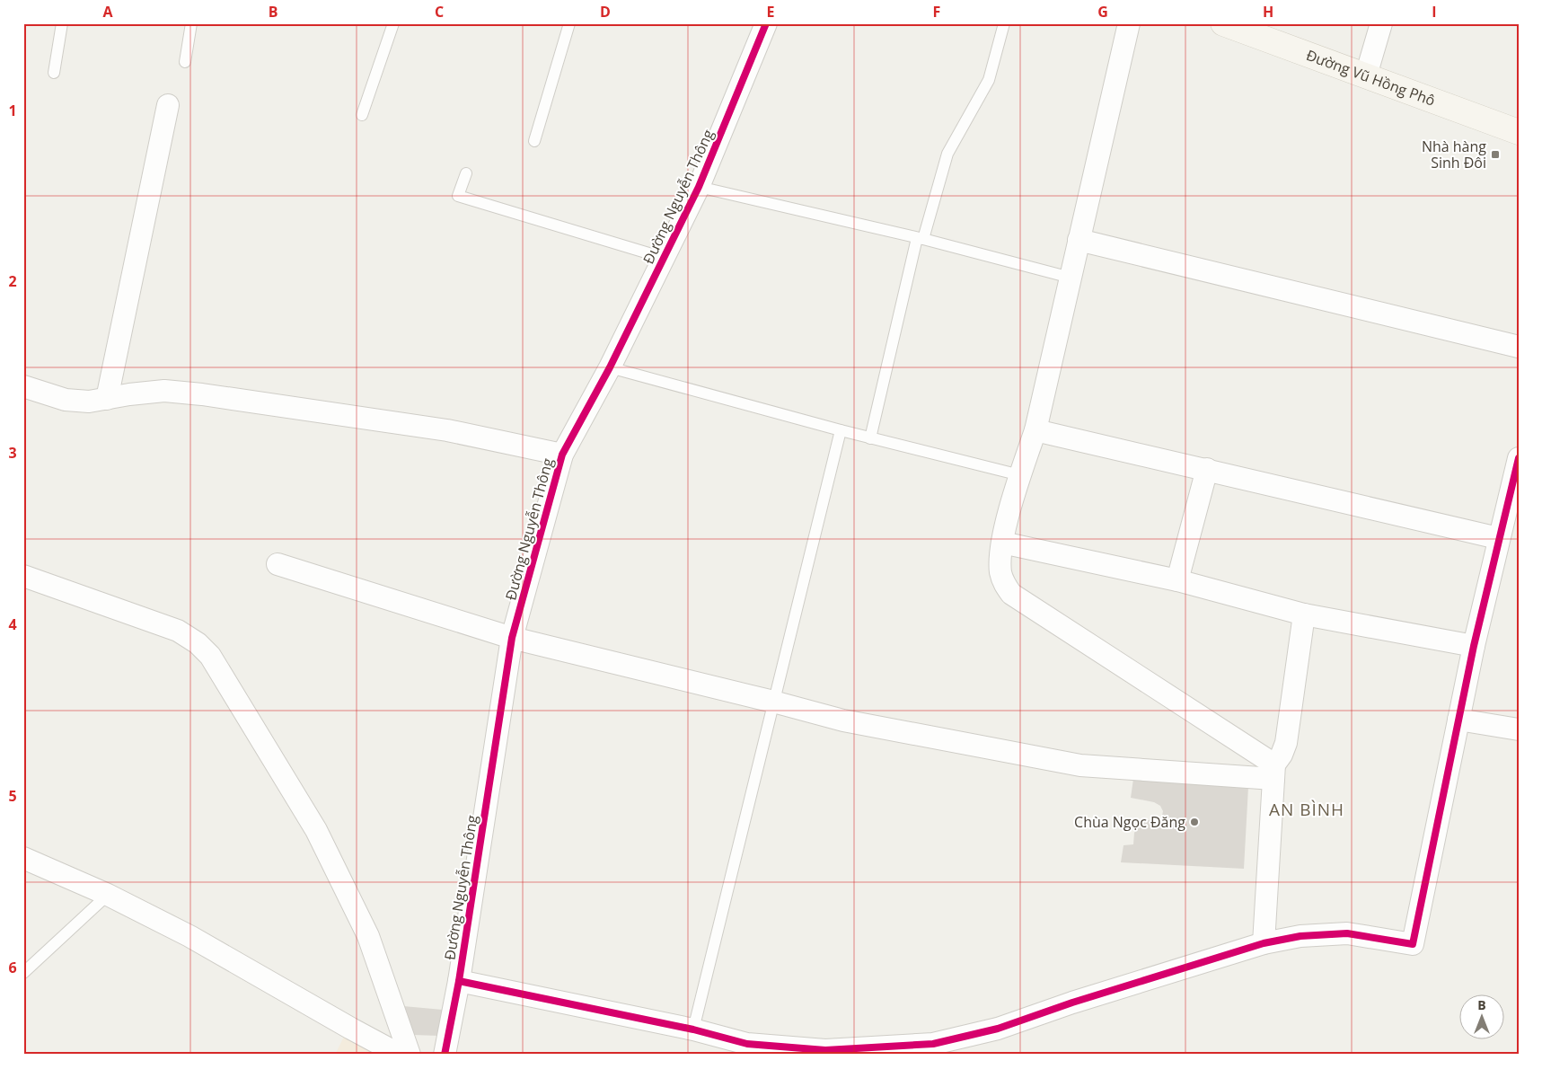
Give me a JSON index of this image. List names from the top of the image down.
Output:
{
  "streets": {
    "street": ["Đường Vũ Hồng Phô", "Đường Nguyễn Thông"]
  },
  "districts": ["AN BÌNH"],
  "places": {
    "transit": ["Nhà hàng Sinh Đôi"],
    "other": ["Chùa Ngọc Đăng"]
  },
  "north": "top",
  "grid": {
    "columns": [
      "A",
      "B",
      "C",
      "D",
      "E",
      "F",
      "G",
      "H",
      "I"
    ],
    "rows": [
      "1",
      "2",
      "3",
      "4",
      "5",
      "6"
    ]
  }
}
